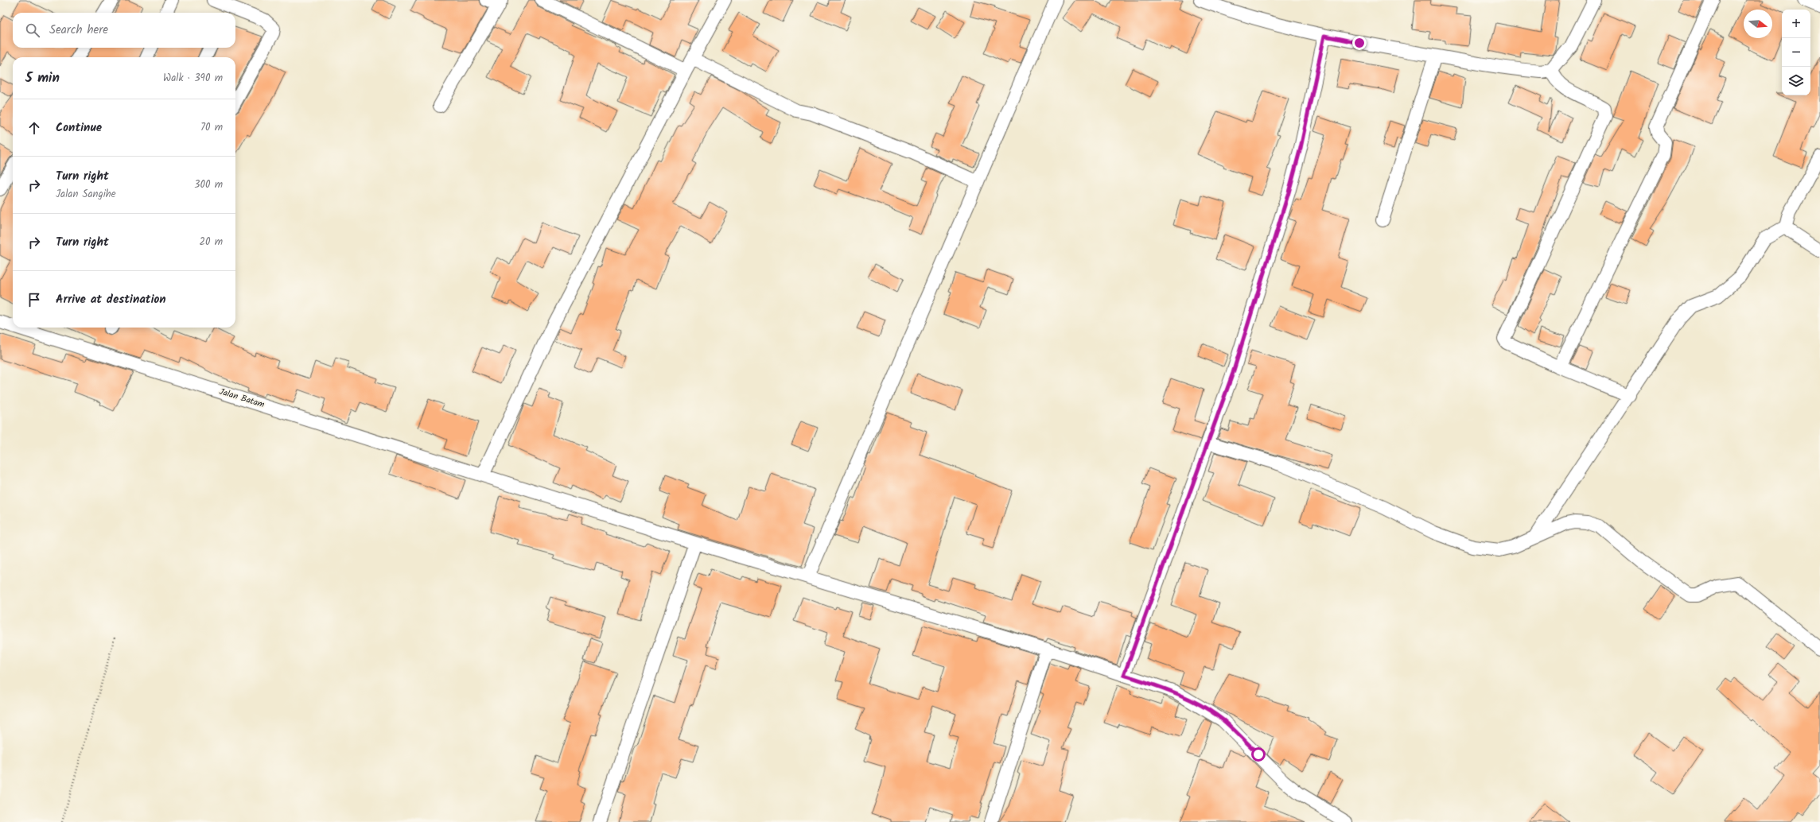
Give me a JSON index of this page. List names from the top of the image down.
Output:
{
  "streets": {
    "street": ["Jalan Batam"]
  },
  "north": "right",
  "page": {
    "map_buttons": ["+", "−"],
    "search": "Search here",
    "heading": ["5 min", "Walk · 390 m"],
    "list": [
      ["Continue", "70 m"],
      ["Turn right", "Jalan Sangihe", "300 m"],
      ["Turn right", "20 m"],
      "Arrive at destination"
    ]
  }
}
